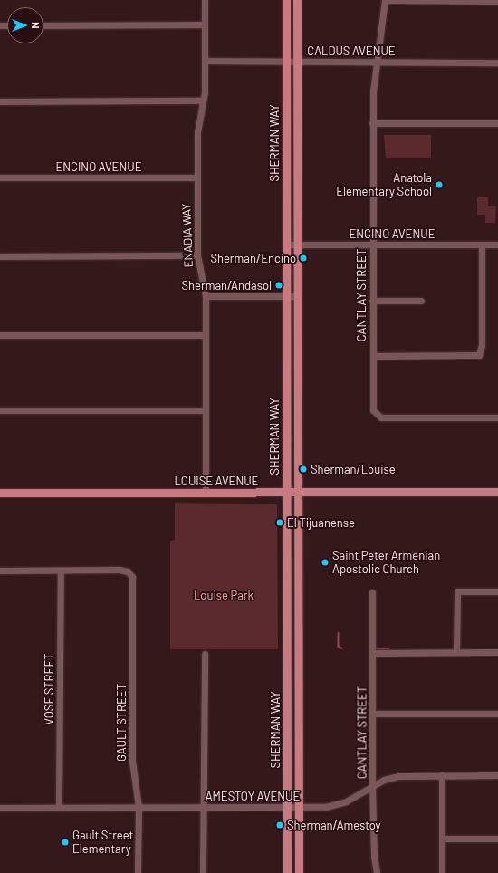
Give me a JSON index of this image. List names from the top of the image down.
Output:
{
  "streets": {
    "main road": ["SHERMAN WAY", "LOUISE AVENUE"],
    "street": [
      "CALDUS AVENUE",
      "ENCINO AVENUE",
      "ENADIA WAY",
      "CANTLAY STREET",
      "VOSE STREET",
      "GAULT STREET",
      "AMESTOY AVENUE"
    ]
  },
  "crossings": [
    ["CALDUS AVENUE", "SHERMAN WAY"],
    ["CALDUS AVENUE", "ENADIA WAY"],
    ["CALDUS AVENUE", "CANTLAY STREET"],
    ["SHERMAN WAY", "ENCINO AVENUE"],
    ["SHERMAN WAY", "LOUISE AVENUE"],
    ["SHERMAN WAY", "AMESTOY AVENUE"],
    ["ENCINO AVENUE", "ENADIA WAY"],
    ["ENCINO AVENUE", "CANTLAY STREET"],
    ["ENADIA WAY", "LOUISE AVENUE"],
    ["CANTLAY STREET", "AMESTOY AVENUE"],
    ["VOSE STREET", "GAULT STREET"],
    ["VOSE STREET", "AMESTOY AVENUE"],
    ["GAULT STREET", "AMESTOY AVENUE"]
  ],
  "parks": ["Louise Park"],
  "places": [
    "Anatola Elementary School",
    "Sherman/Encino",
    "Sherman/Andasol",
    "Sherman/Louise",
    "El Tijuanense",
    "Saint Peter Armenian Apostolic Church",
    "Sherman/Amestoy",
    "Gault Street Elementary"
  ],
  "north": "right"
}
